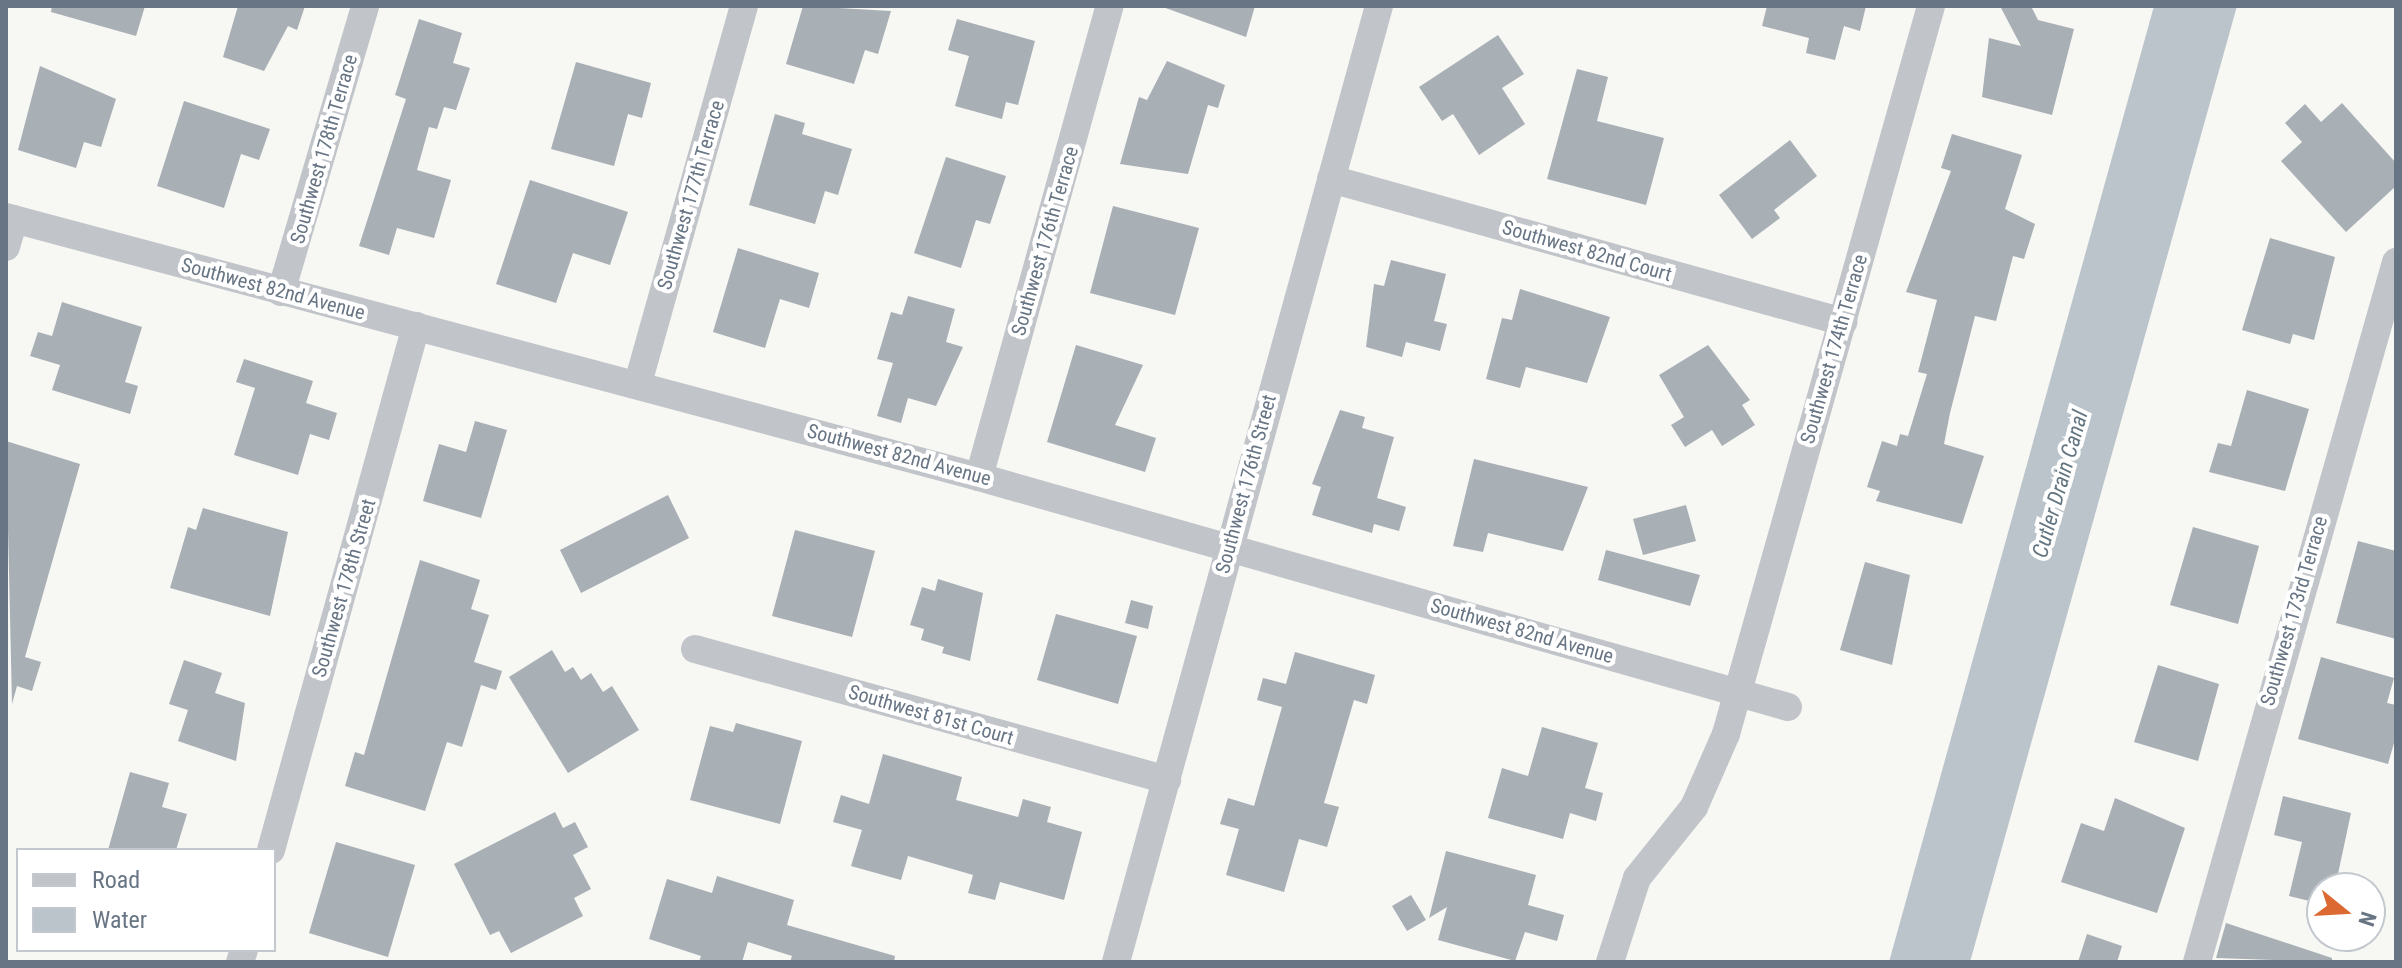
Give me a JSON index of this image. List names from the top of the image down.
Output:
{
  "streets": {
    "street": [
      "Southwest 178th Terrace",
      "Southwest 177th Terrace",
      "Southwest 176th Terrace",
      "Southwest 82nd Court",
      "Southwest 82nd Avenue",
      "Southwest 174th Terrace",
      "Southwest 176th Street",
      "Southwest 178th Street",
      "Southwest 173rd Terrace",
      "Southwest 81st Court"
    ]
  },
  "crossings": [
    ["Southwest 178th Terrace", "Southwest 82nd Avenue"],
    ["Southwest 177th Terrace", "Southwest 82nd Avenue"],
    ["Southwest 176th Terrace", "Southwest 82nd Avenue"],
    ["Southwest 82nd Court", "Southwest 174th Terrace"],
    ["Southwest 82nd Court", "Southwest 176th Street"],
    ["Southwest 82nd Avenue", "Southwest 174th Terrace"],
    ["Southwest 82nd Avenue", "Southwest 176th Street"],
    ["Southwest 82nd Avenue", "Southwest 178th Street"],
    ["Southwest 176th Street", "Southwest 81st Court"]
  ],
  "water": ["Cutler Drain Canal"],
  "legend": ["Road", "Water"],
  "north": "right"
}
